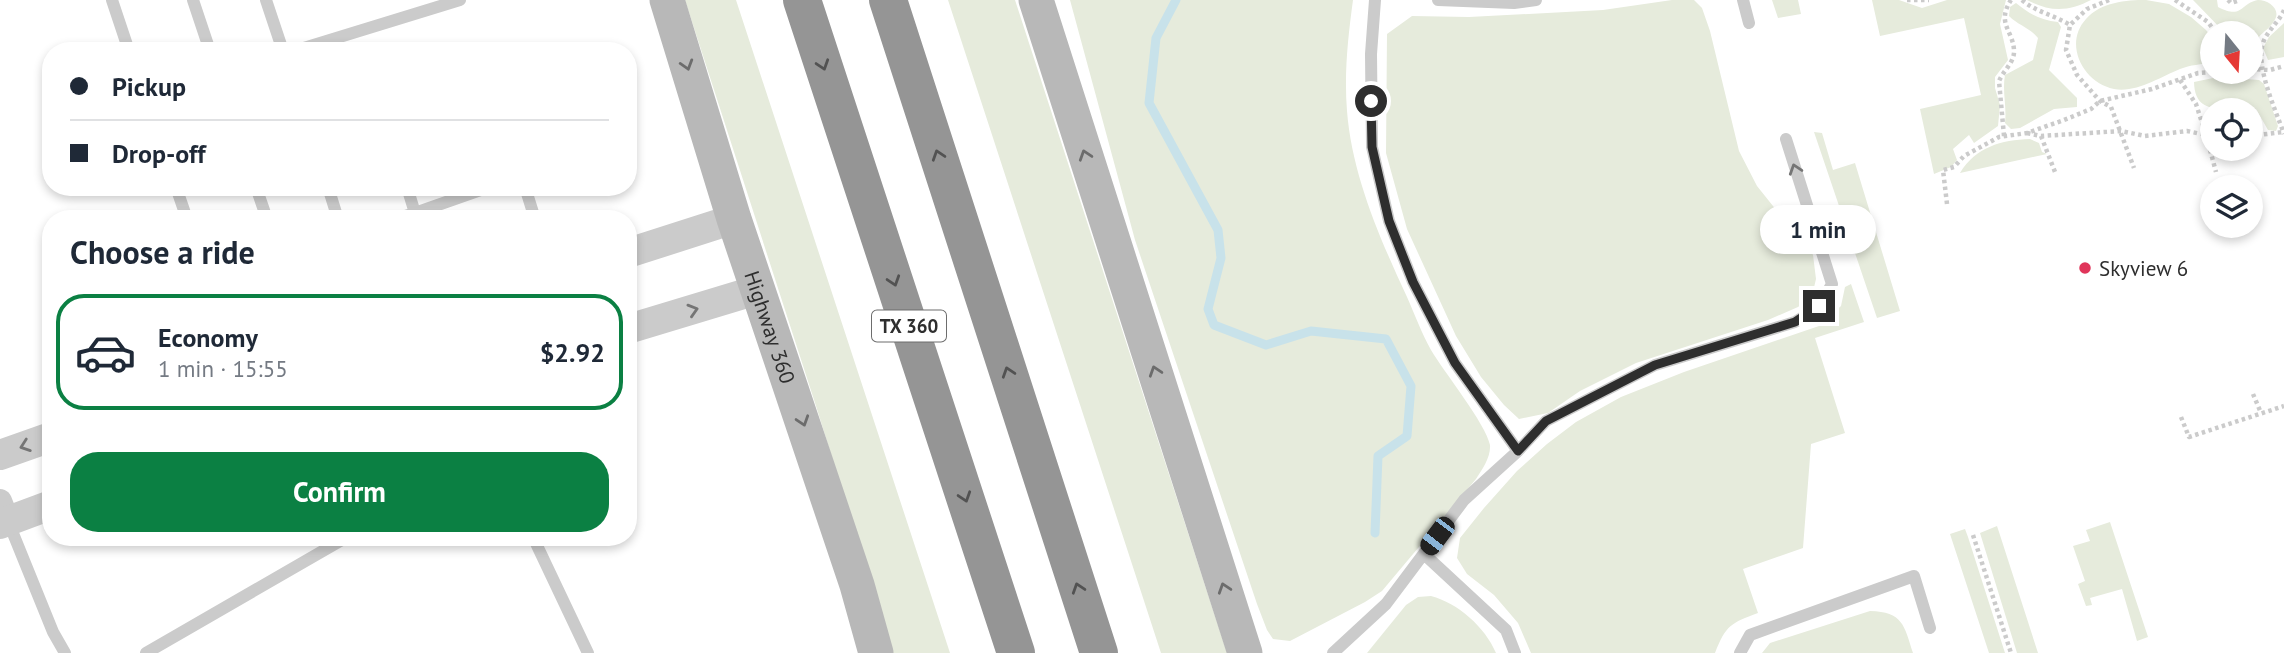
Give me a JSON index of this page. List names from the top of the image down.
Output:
{
  "streets": {
    "highway": ["TX 360"],
    "main road": ["Highway 360"]
  },
  "one_way": ["Highway 360"],
  "places": ["Skyview 6"],
  "north": "bottom",
  "page": {
    "banner": ["Pickup", "Drop-off"],
    "bubble": "1 min",
    "heading": "Choose a ride",
    "list": [
      {
        "name": "Economy",
        "note": "1 min · 15:55",
        "value": "$2.92"
      }
    ],
    "buttons": "Confirm"
  }
}
